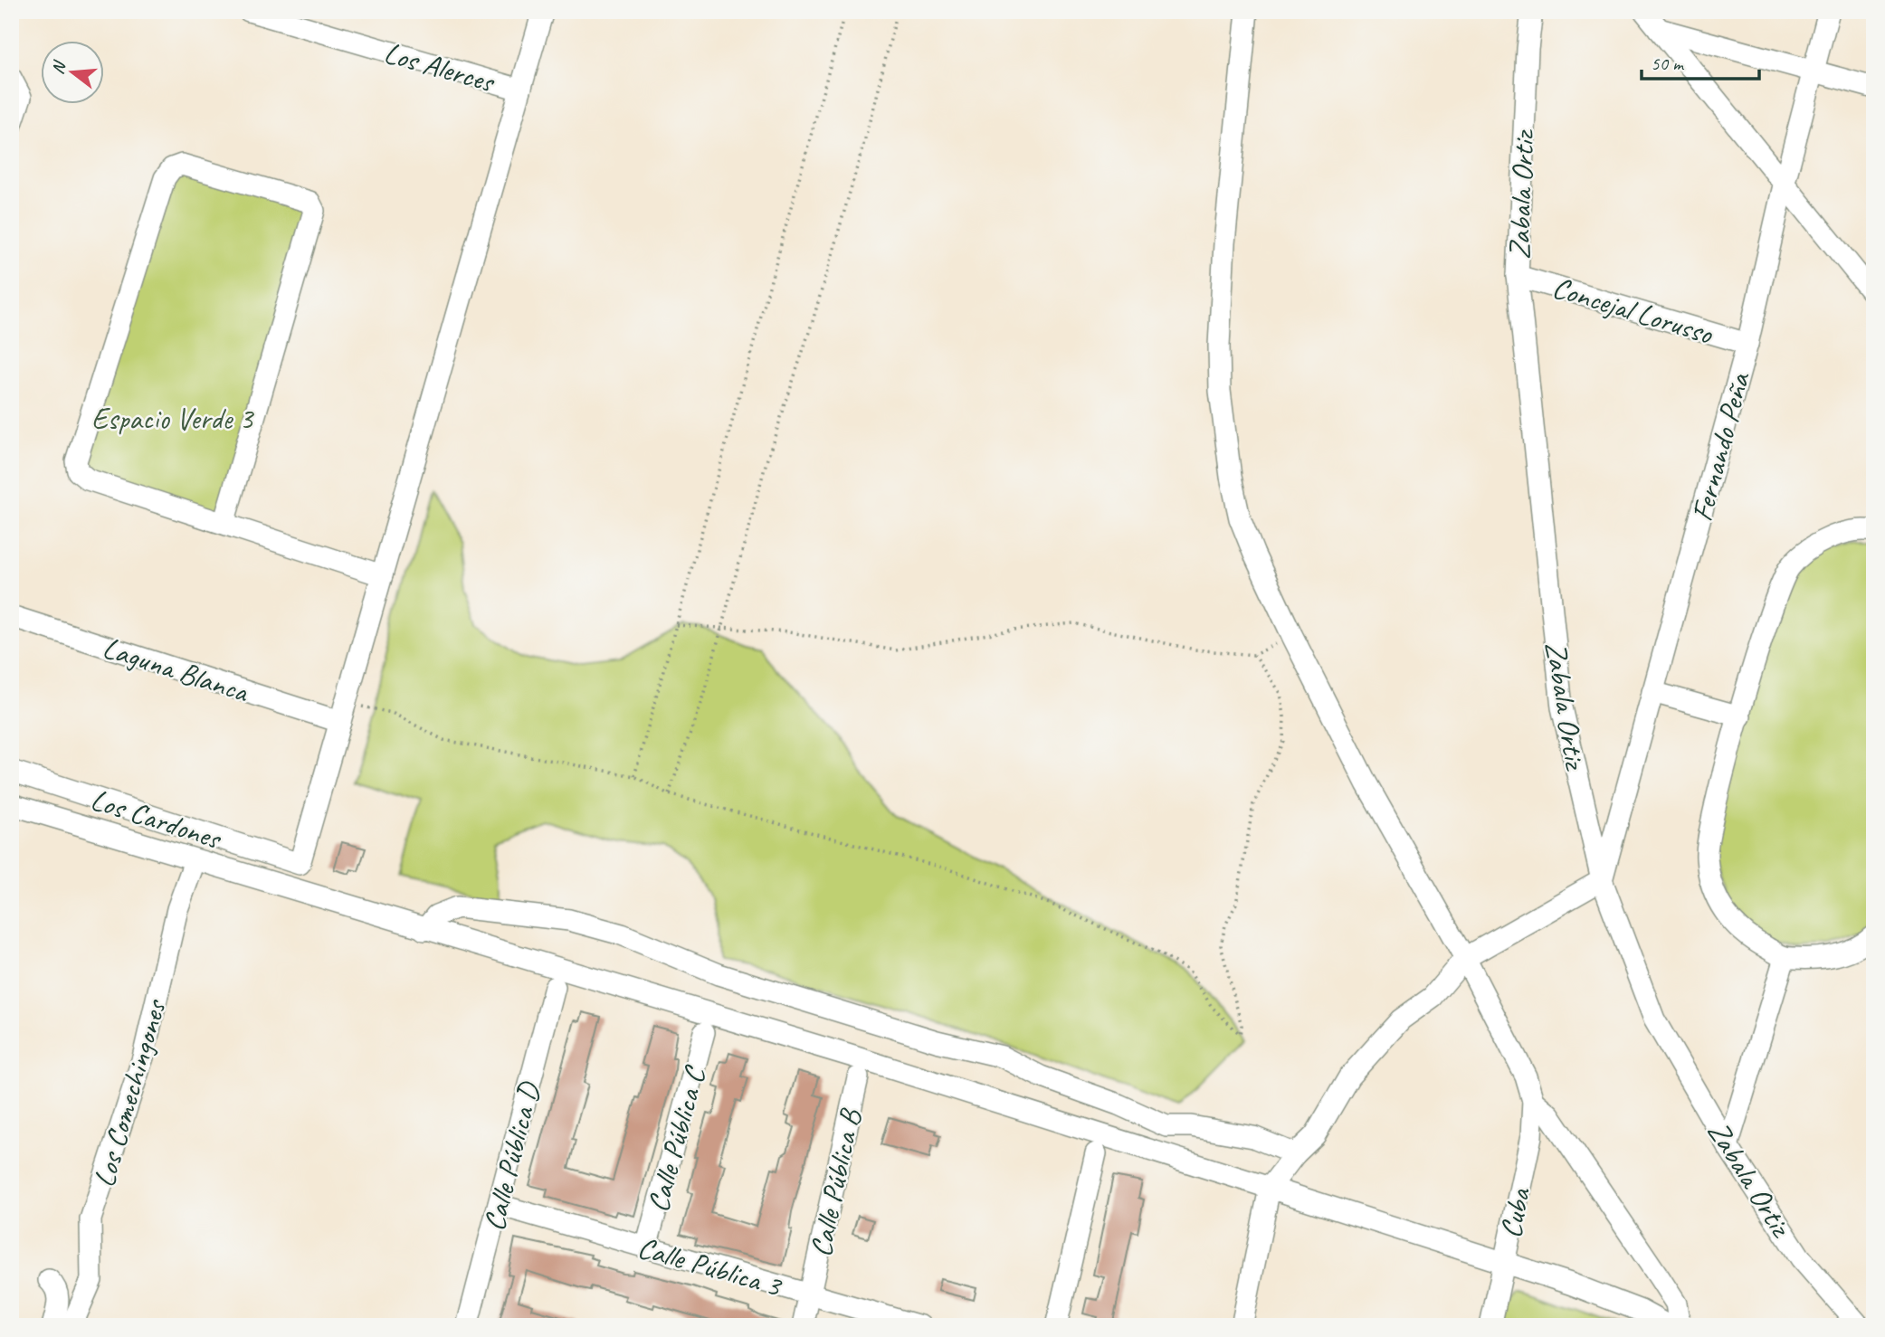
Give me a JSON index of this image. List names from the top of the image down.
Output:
{
  "streets": {
    "street": [
      "Los Alerces",
      "Zabala Ortiz",
      "Concejal Lorusso",
      "Fernando Peña",
      "Laguna Blanca",
      "Los Cardones",
      "Los Comechingones",
      "Calle Pública C",
      "Calle Pública D",
      "Calle Pública B",
      "Cuba",
      "Calle Pública 3"
    ]
  },
  "crossings": [
    ["Zabala Ortiz", "Concejal Lorusso"],
    ["Zabala Ortiz", "Fernando Peña"],
    ["Concejal Lorusso", "Fernando Peña"],
    ["Laguna Blanca", "Los Cardones"],
    ["Calle Pública C", "Calle Pública 3"],
    ["Calle Pública D", "Calle Pública 3"],
    ["Calle Pública B", "Calle Pública 3"]
  ],
  "parks": ["Espacio Verde 3"],
  "scale_bar": "50 m",
  "north": "left"
}
